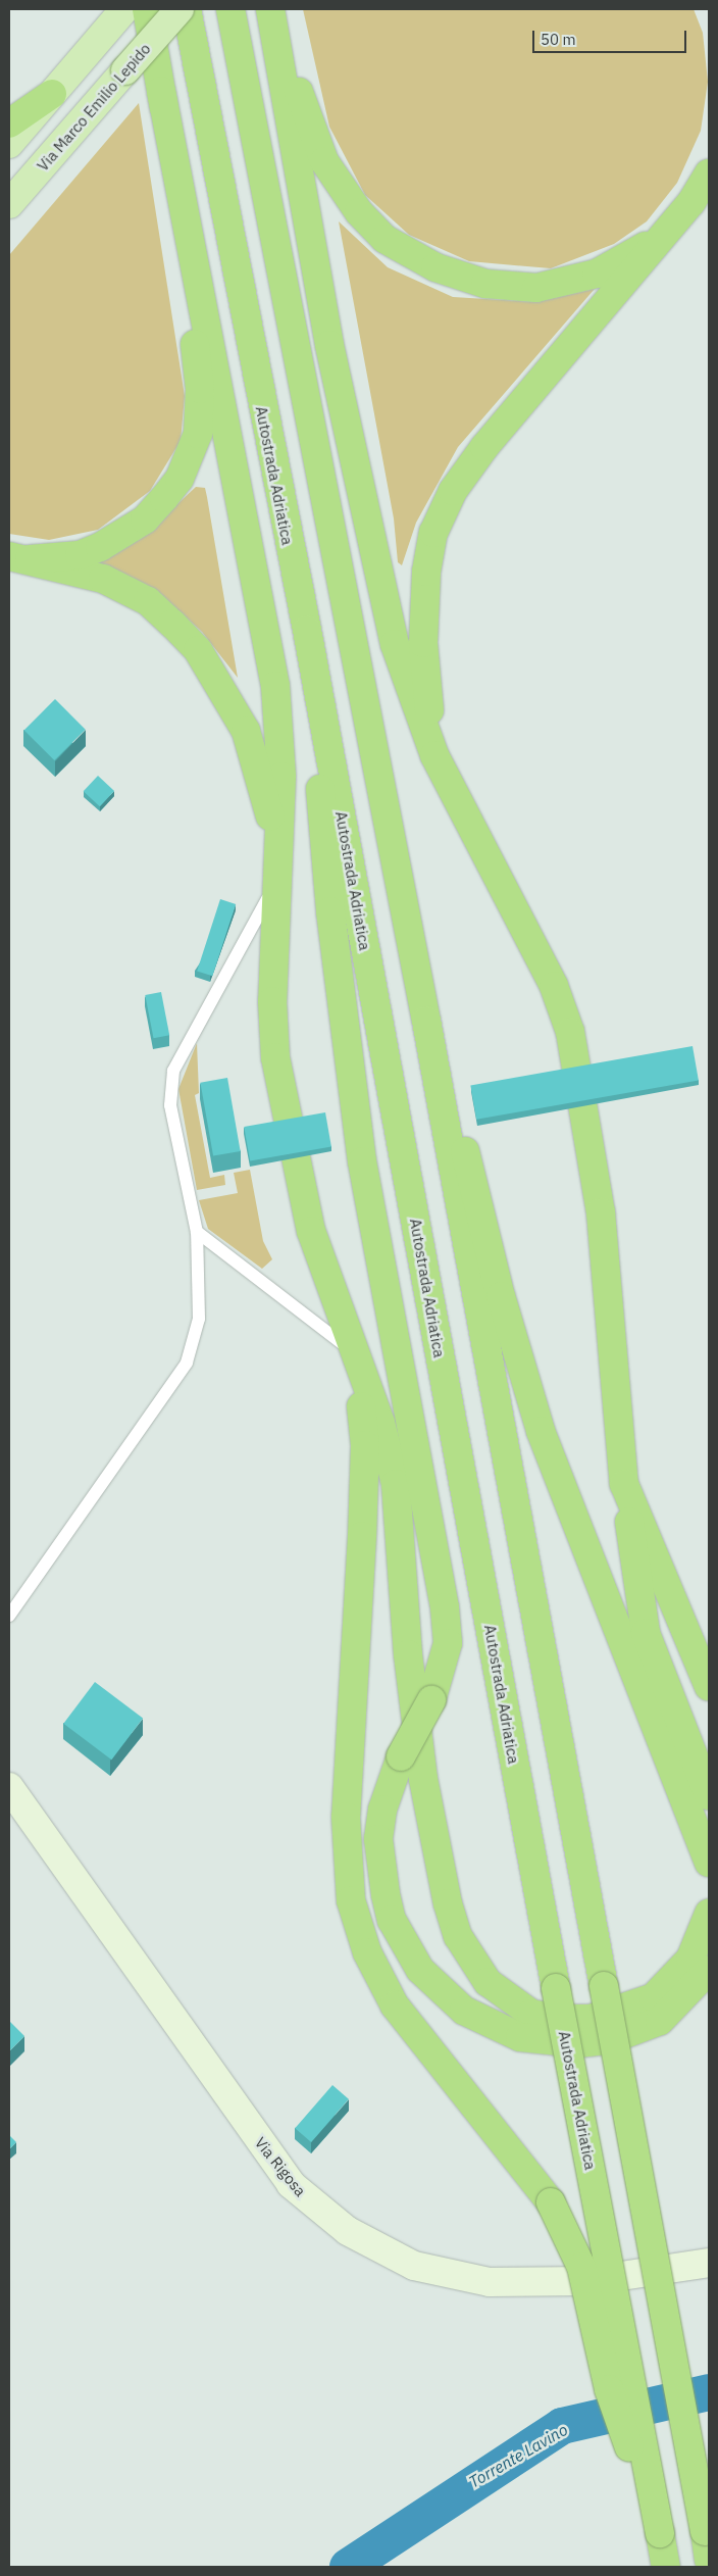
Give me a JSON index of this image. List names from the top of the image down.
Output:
{
  "streets": {
    "highway": ["Autostrada Adriatica"],
    "main road": ["Via Marco Emilio Lepido", "Via Rigosa"]
  },
  "water": ["Torrente Lavino"],
  "scale_bar": "50 m"
}
